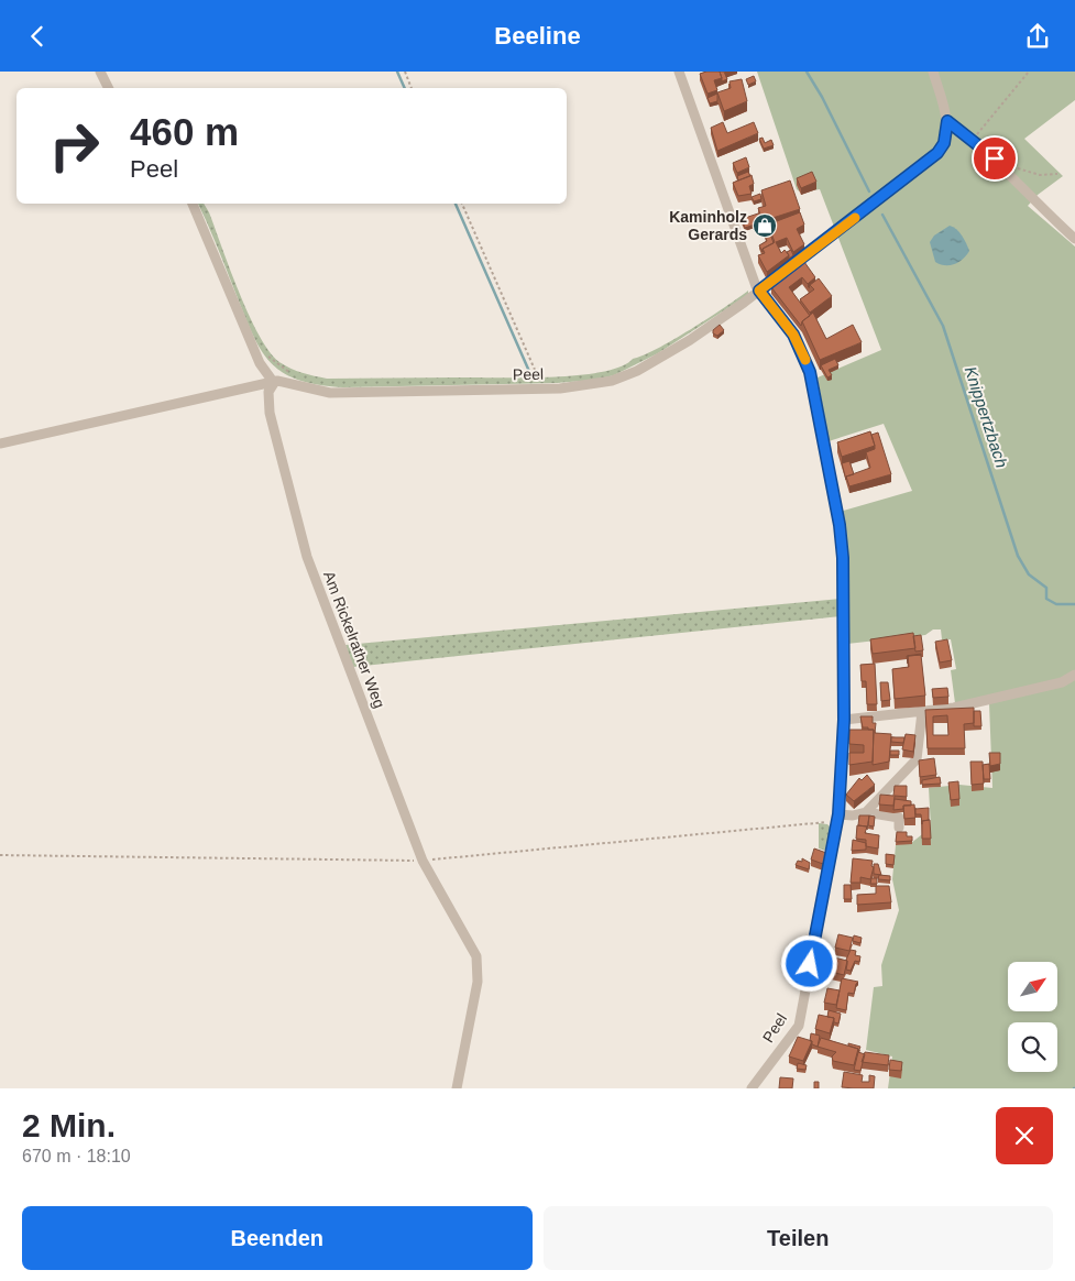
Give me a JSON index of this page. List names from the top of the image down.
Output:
{
  "streets": {
    "street": ["Peel", "Am Rickelrather Weg"]
  },
  "crossings": [
    ["Peel", "Am Rickelrather Weg"]
  ],
  "water": ["Knippertzbach"],
  "places": {
    "shop": ["Kaminholz Gerards"]
  },
  "north": "top right",
  "page": {
    "header": "Beeline",
    "turn": ["460 m", "Peel"],
    "heading": ["2 Min.", "670 m · 18:10"],
    "buttons": ["Beenden", "Teilen"]
  }
}
